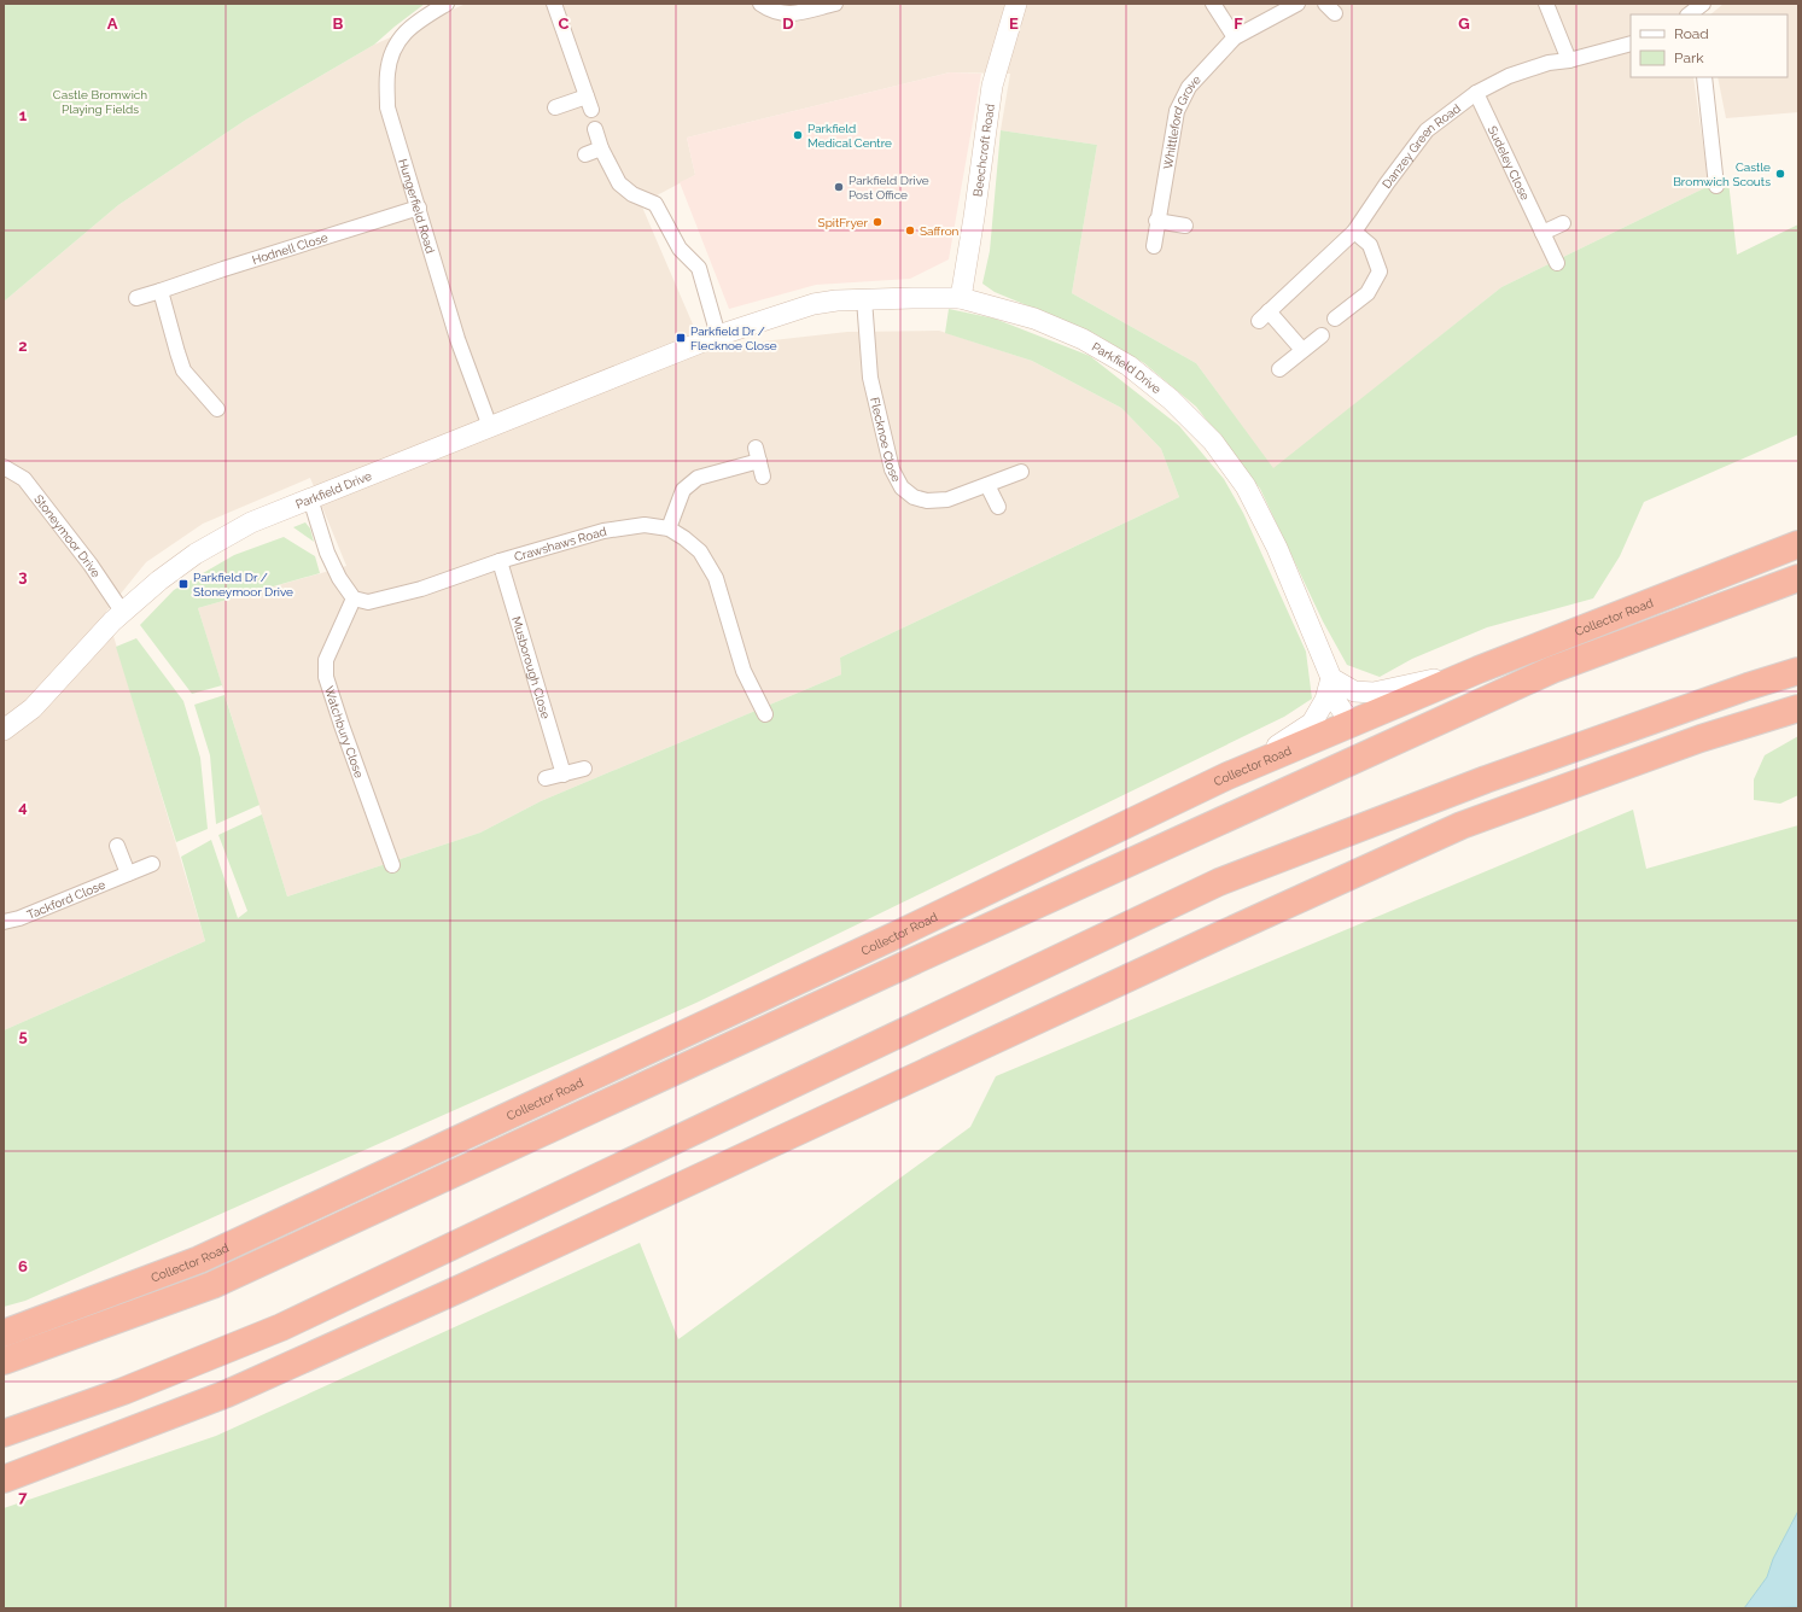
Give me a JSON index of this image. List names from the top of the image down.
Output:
{
  "streets": {
    "highway": ["Collector Road"],
    "street": [
      "Whittleford Grove",
      "Danzey Green Road",
      "Beechcroft Road",
      "Sudeley Close",
      "Hungerfield Road",
      "Hodnell Close",
      "Parkfield Drive",
      "Flecknoe Close",
      "Stoneymoor Drive",
      "Crawshaws Road",
      "Musborough Close",
      "Watchbury Close",
      "Tackford Close"
    ]
  },
  "crossings": [
    ["Danzey Green Road", "Sudeley Close"],
    ["Beechcroft Road", "Parkfield Drive"],
    ["Hungerfield Road", "Hodnell Close"],
    ["Hungerfield Road", "Parkfield Drive"],
    ["Parkfield Drive", "Flecknoe Close"],
    ["Parkfield Drive", "Stoneymoor Drive"],
    ["Parkfield Drive", "Collector Road"],
    ["Crawshaws Road", "Musborough Close"],
    ["Crawshaws Road", "Watchbury Close"]
  ],
  "parks": ["Castle Bromwich Playing Fields"],
  "places": {
    "other": [
      "Parkfield Medical Centre",
      "Castle Bromwich Scouts",
      "Parkfield Drive Post Office",
      "SpitFryer",
      "Saffron"
    ],
    "transit": ["Parkfield Dr / Flecknoe Close", "Parkfield Dr / Stoneymoor Drive"]
  },
  "legend": ["Road", "Park"],
  "grid": {
    "columns": [
      "A",
      "B",
      "C",
      "D",
      "E",
      "F",
      "G"
    ],
    "rows": [
      "1",
      "2",
      "3",
      "4",
      "5",
      "6",
      "7"
    ]
  }
}
